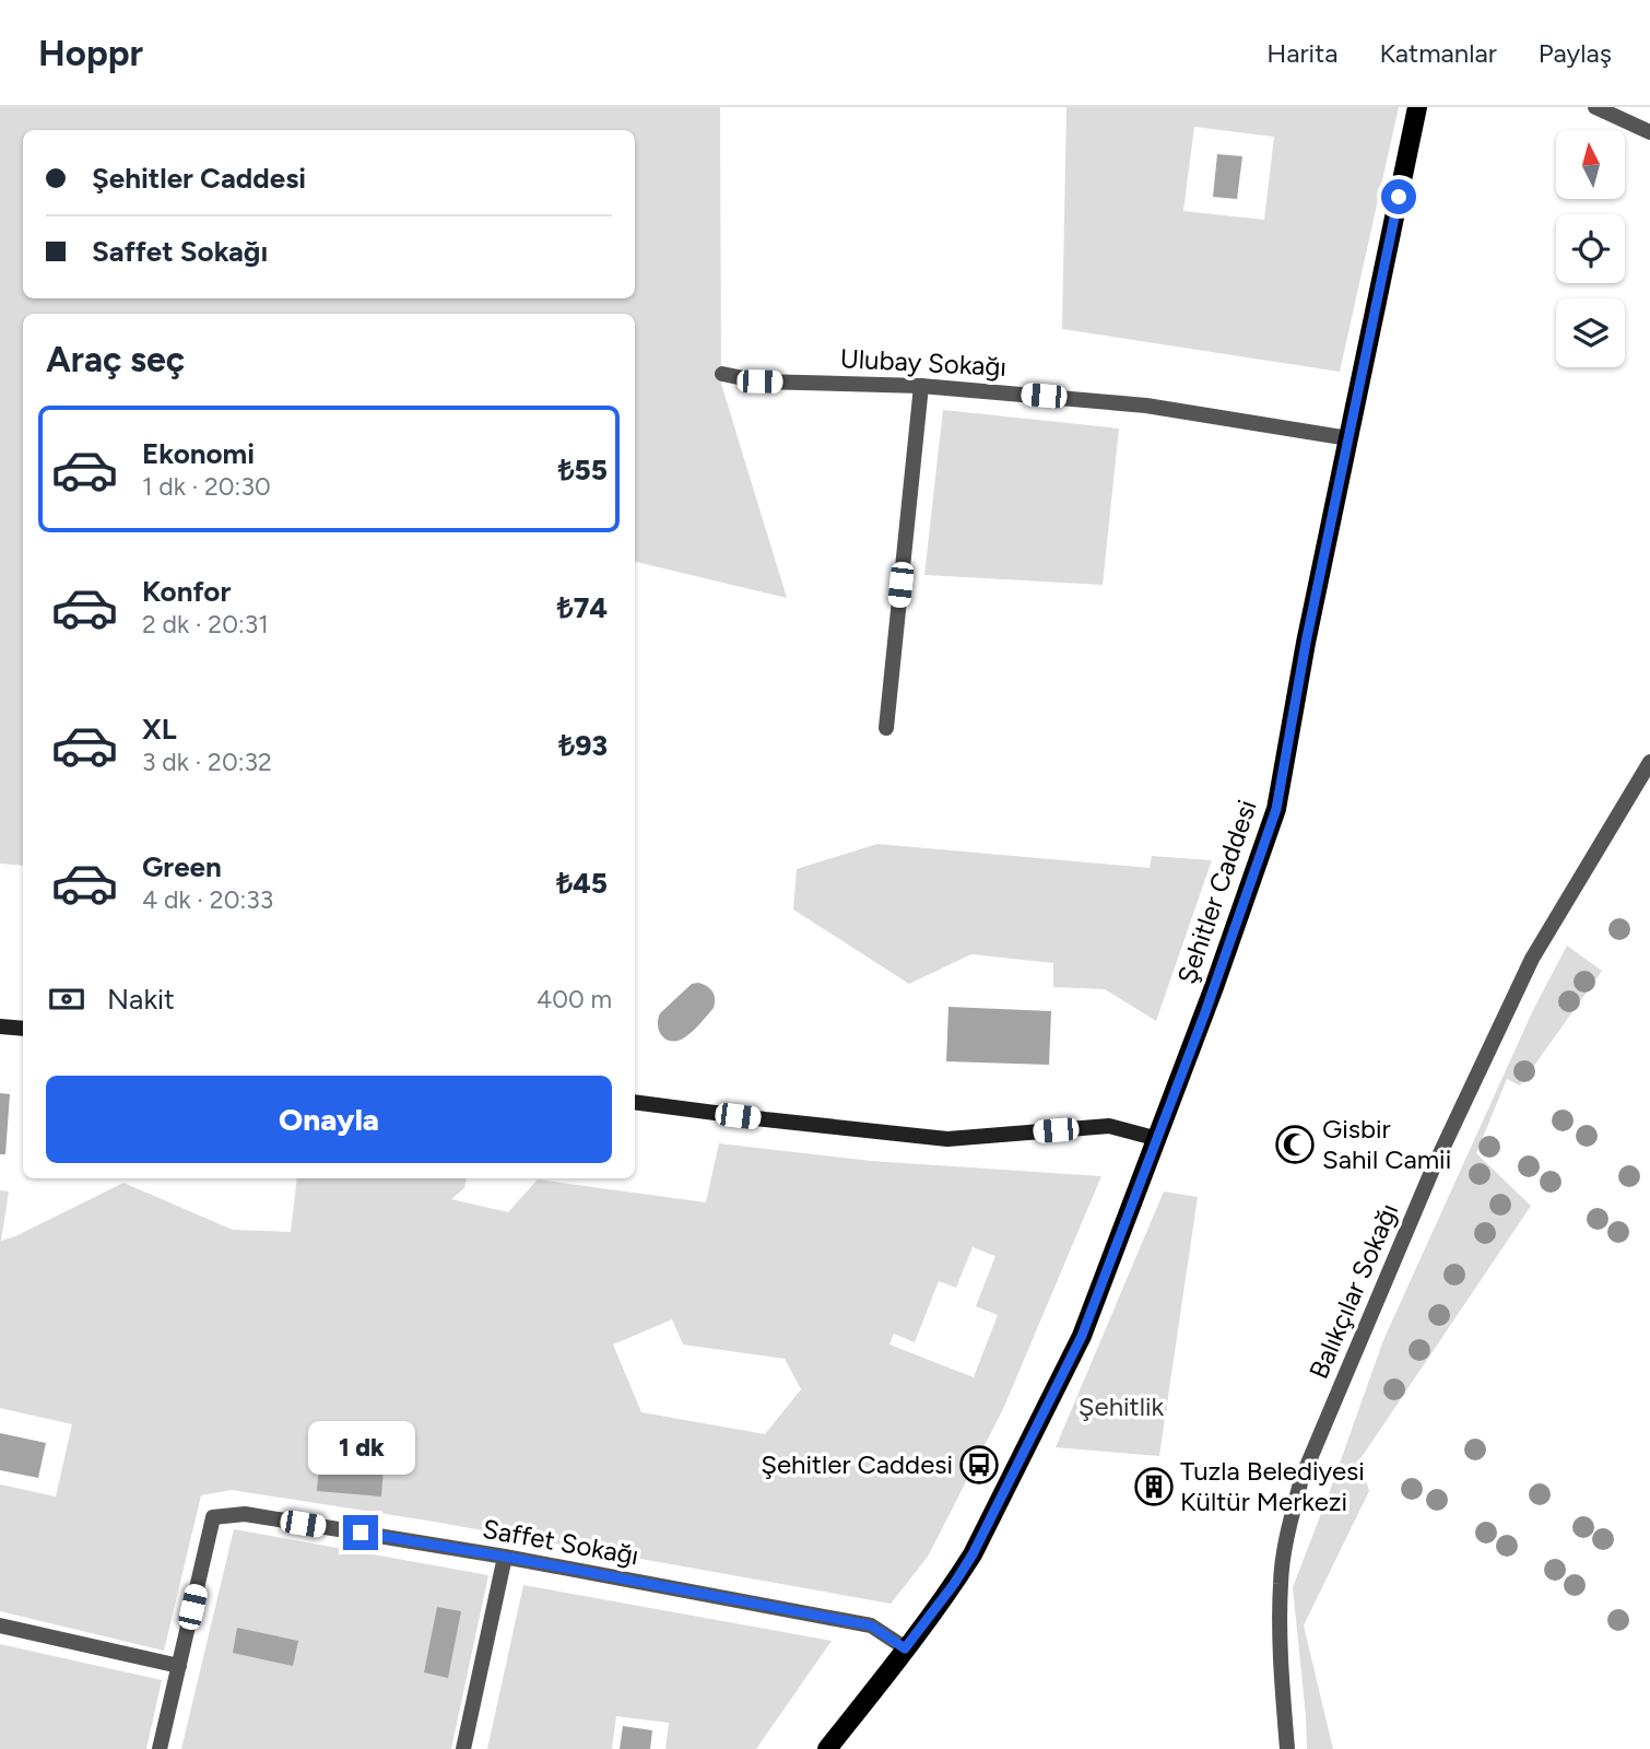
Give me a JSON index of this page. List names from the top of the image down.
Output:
{
  "streets": {
    "main road": ["Şehitler Caddesi"],
    "street": ["Ulubay Sokağı", "Balıkçılar Sokağı", "Saffet Sokağı"]
  },
  "crossings": [
    ["Ulubay Sokağı", "Şehitler Caddesi"],
    ["Şehitler Caddesi", "Saffet Sokağı"]
  ],
  "parks": ["Şehitlik"],
  "places": {
    "mosque": ["Gisbir Sahil Camii"],
    "bus stop": ["Şehitler Caddesi"],
    "building": ["Tuzla Belediyesi Kültür Merkezi"]
  },
  "north": "top",
  "page": {
    "header": "Hoppr",
    "nav": ["Harita", "Katmanlar", "Paylaş"],
    "banner": ["Şehitler Caddesi", "Saffet Sokağı"],
    "heading": "Araç seç",
    "list": [
      {
        "name": "Ekonomi",
        "note": "1 dk · 20:30",
        "value": "₺55"
      },
      {
        "name": "Konfor",
        "note": "2 dk · 20:31",
        "value": "₺74"
      },
      {
        "name": "XL",
        "note": "3 dk · 20:32",
        "value": "₺93"
      },
      {
        "name": "Green",
        "note": "4 dk · 20:33",
        "value": "₺45"
      }
    ],
    "pay": ["Nakit", "400 m"],
    "buttons": "Onayla",
    "bubble": "1 dk"
  }
}
